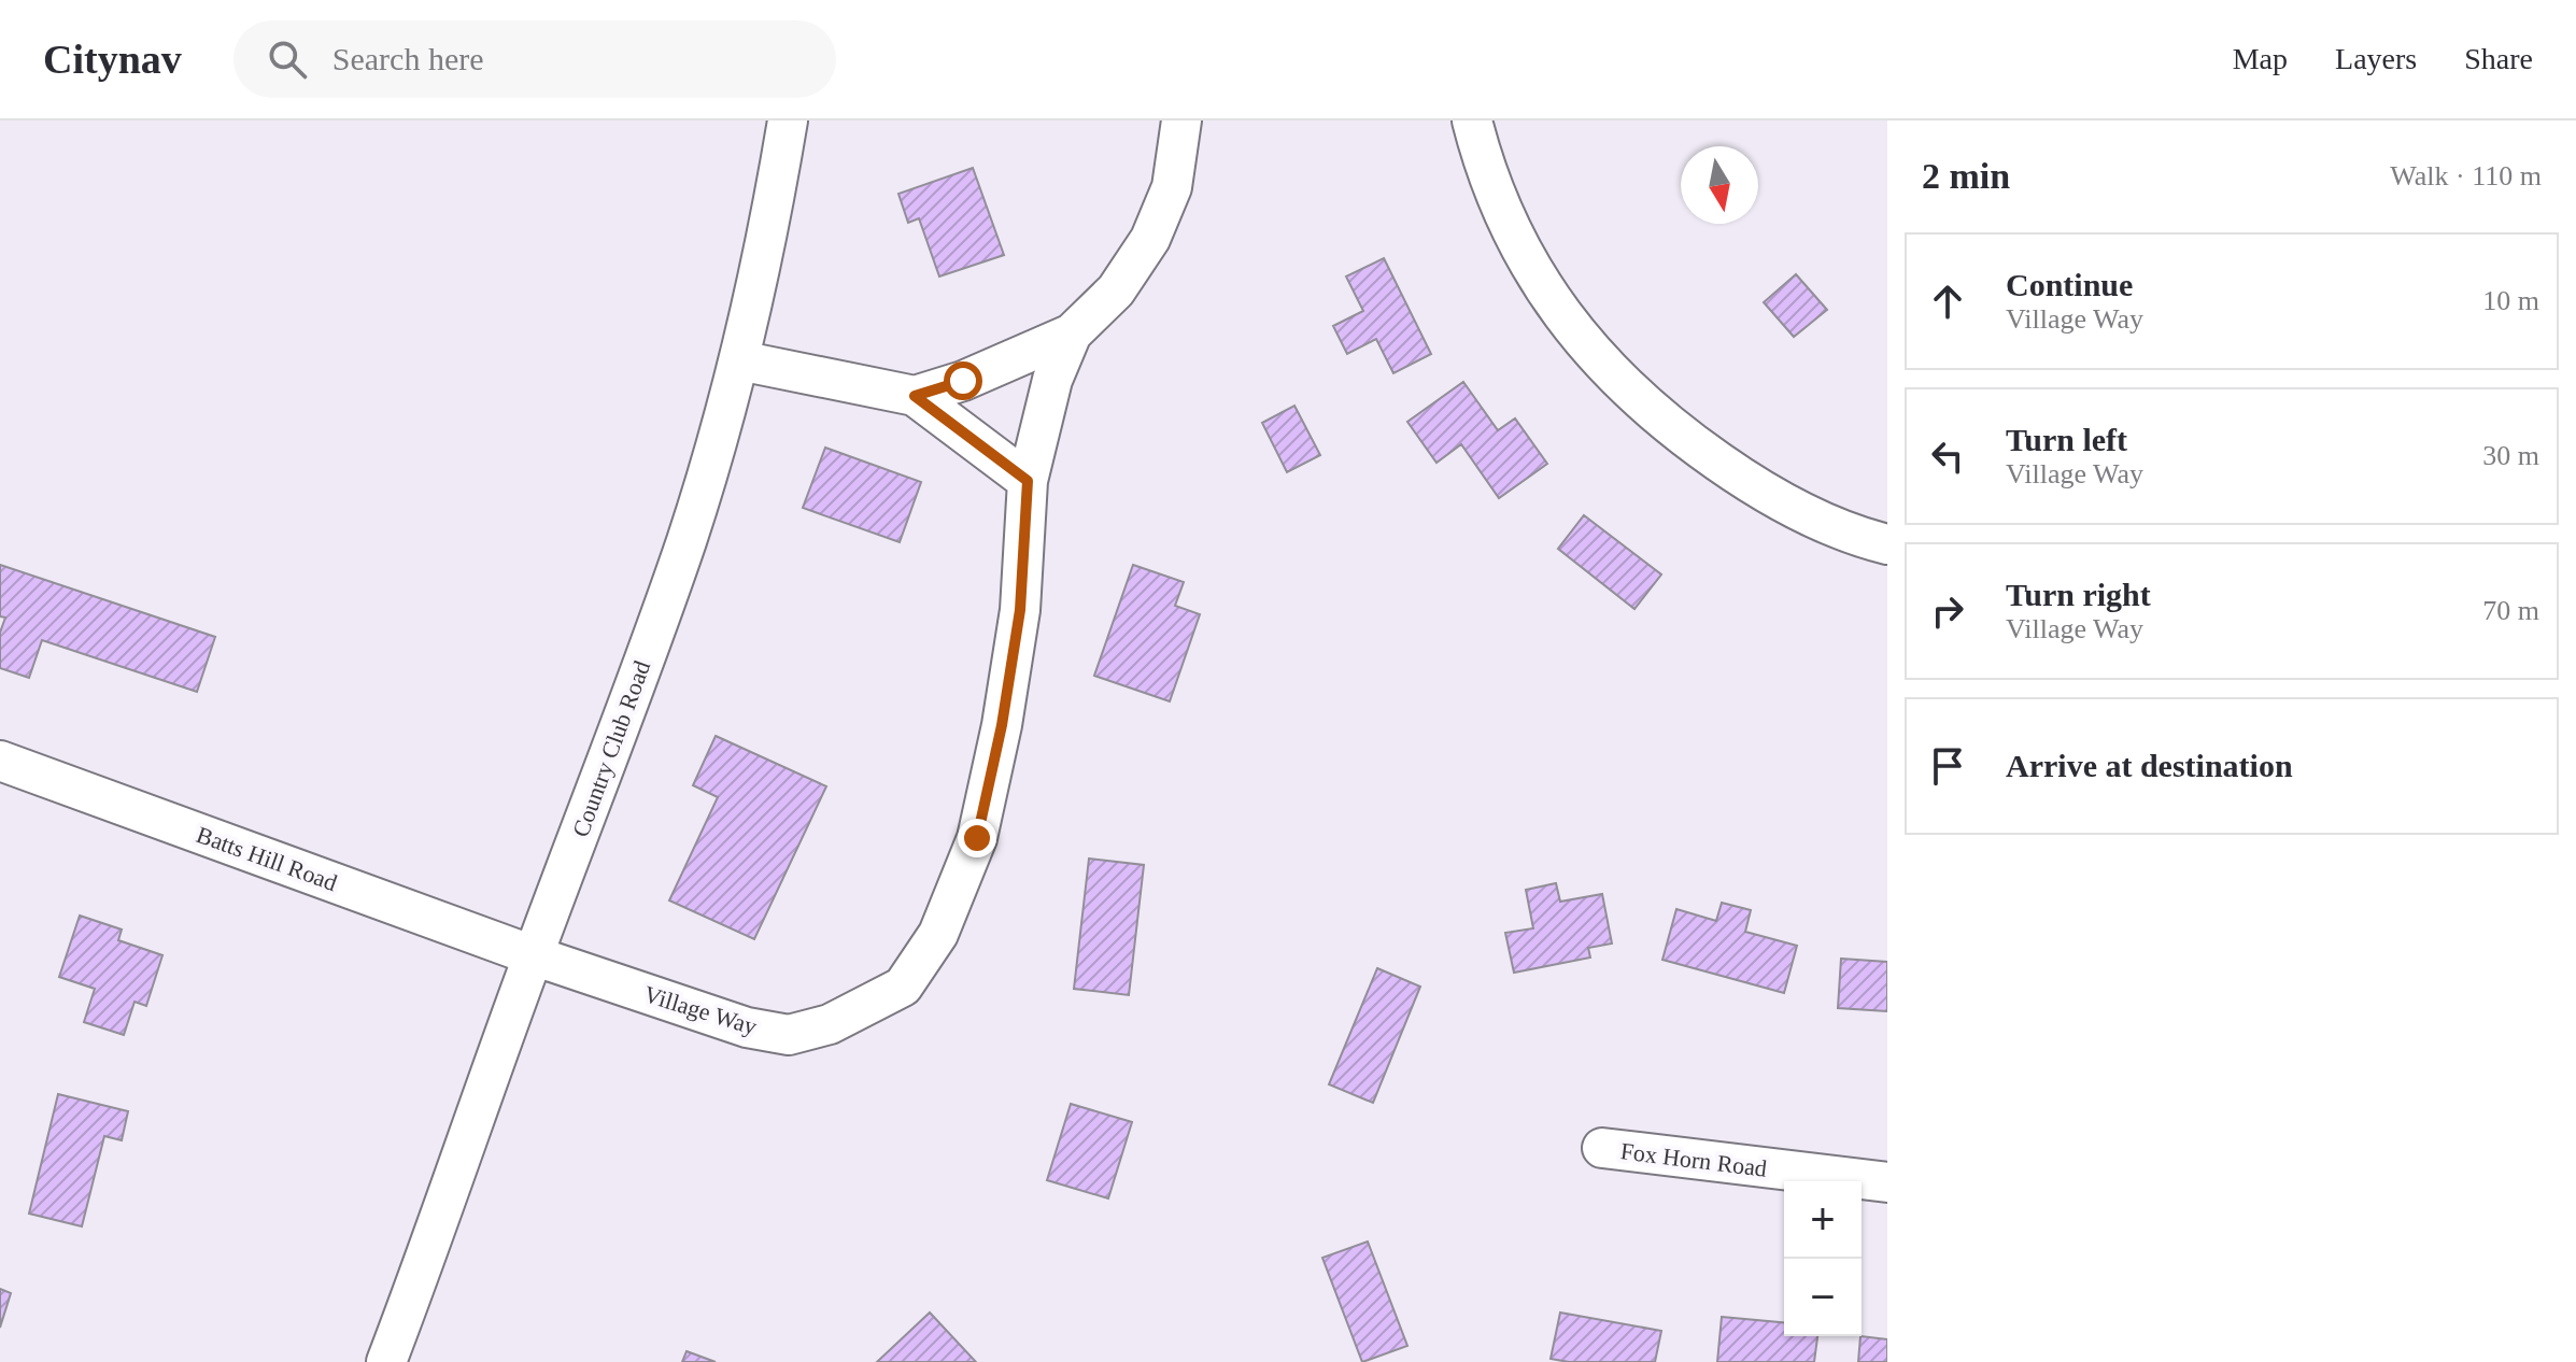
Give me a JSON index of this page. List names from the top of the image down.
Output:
{
  "streets": {
    "street": [
      "Country Club Road",
      "Batts Hill Road",
      "Village Way",
      "Fox Horn Road"
    ]
  },
  "crossings": [
    ["Country Club Road", "Batts Hill Road"],
    ["Country Club Road", "Village Way"],
    ["Batts Hill Road", "Village Way"]
  ],
  "north": "bottom",
  "page": {
    "header": "Citynav",
    "search": "Search here",
    "nav": ["Map", "Layers", "Share"],
    "heading": ["2 min", "Walk · 110 m"],
    "list": [
      ["Continue", "Village Way", "10 m"],
      ["Turn left", "Village Way", "30 m"],
      ["Turn right", "Village Way", "70 m"],
      "Arrive at destination"
    ],
    "map_buttons": ["+", "−"]
  }
}
